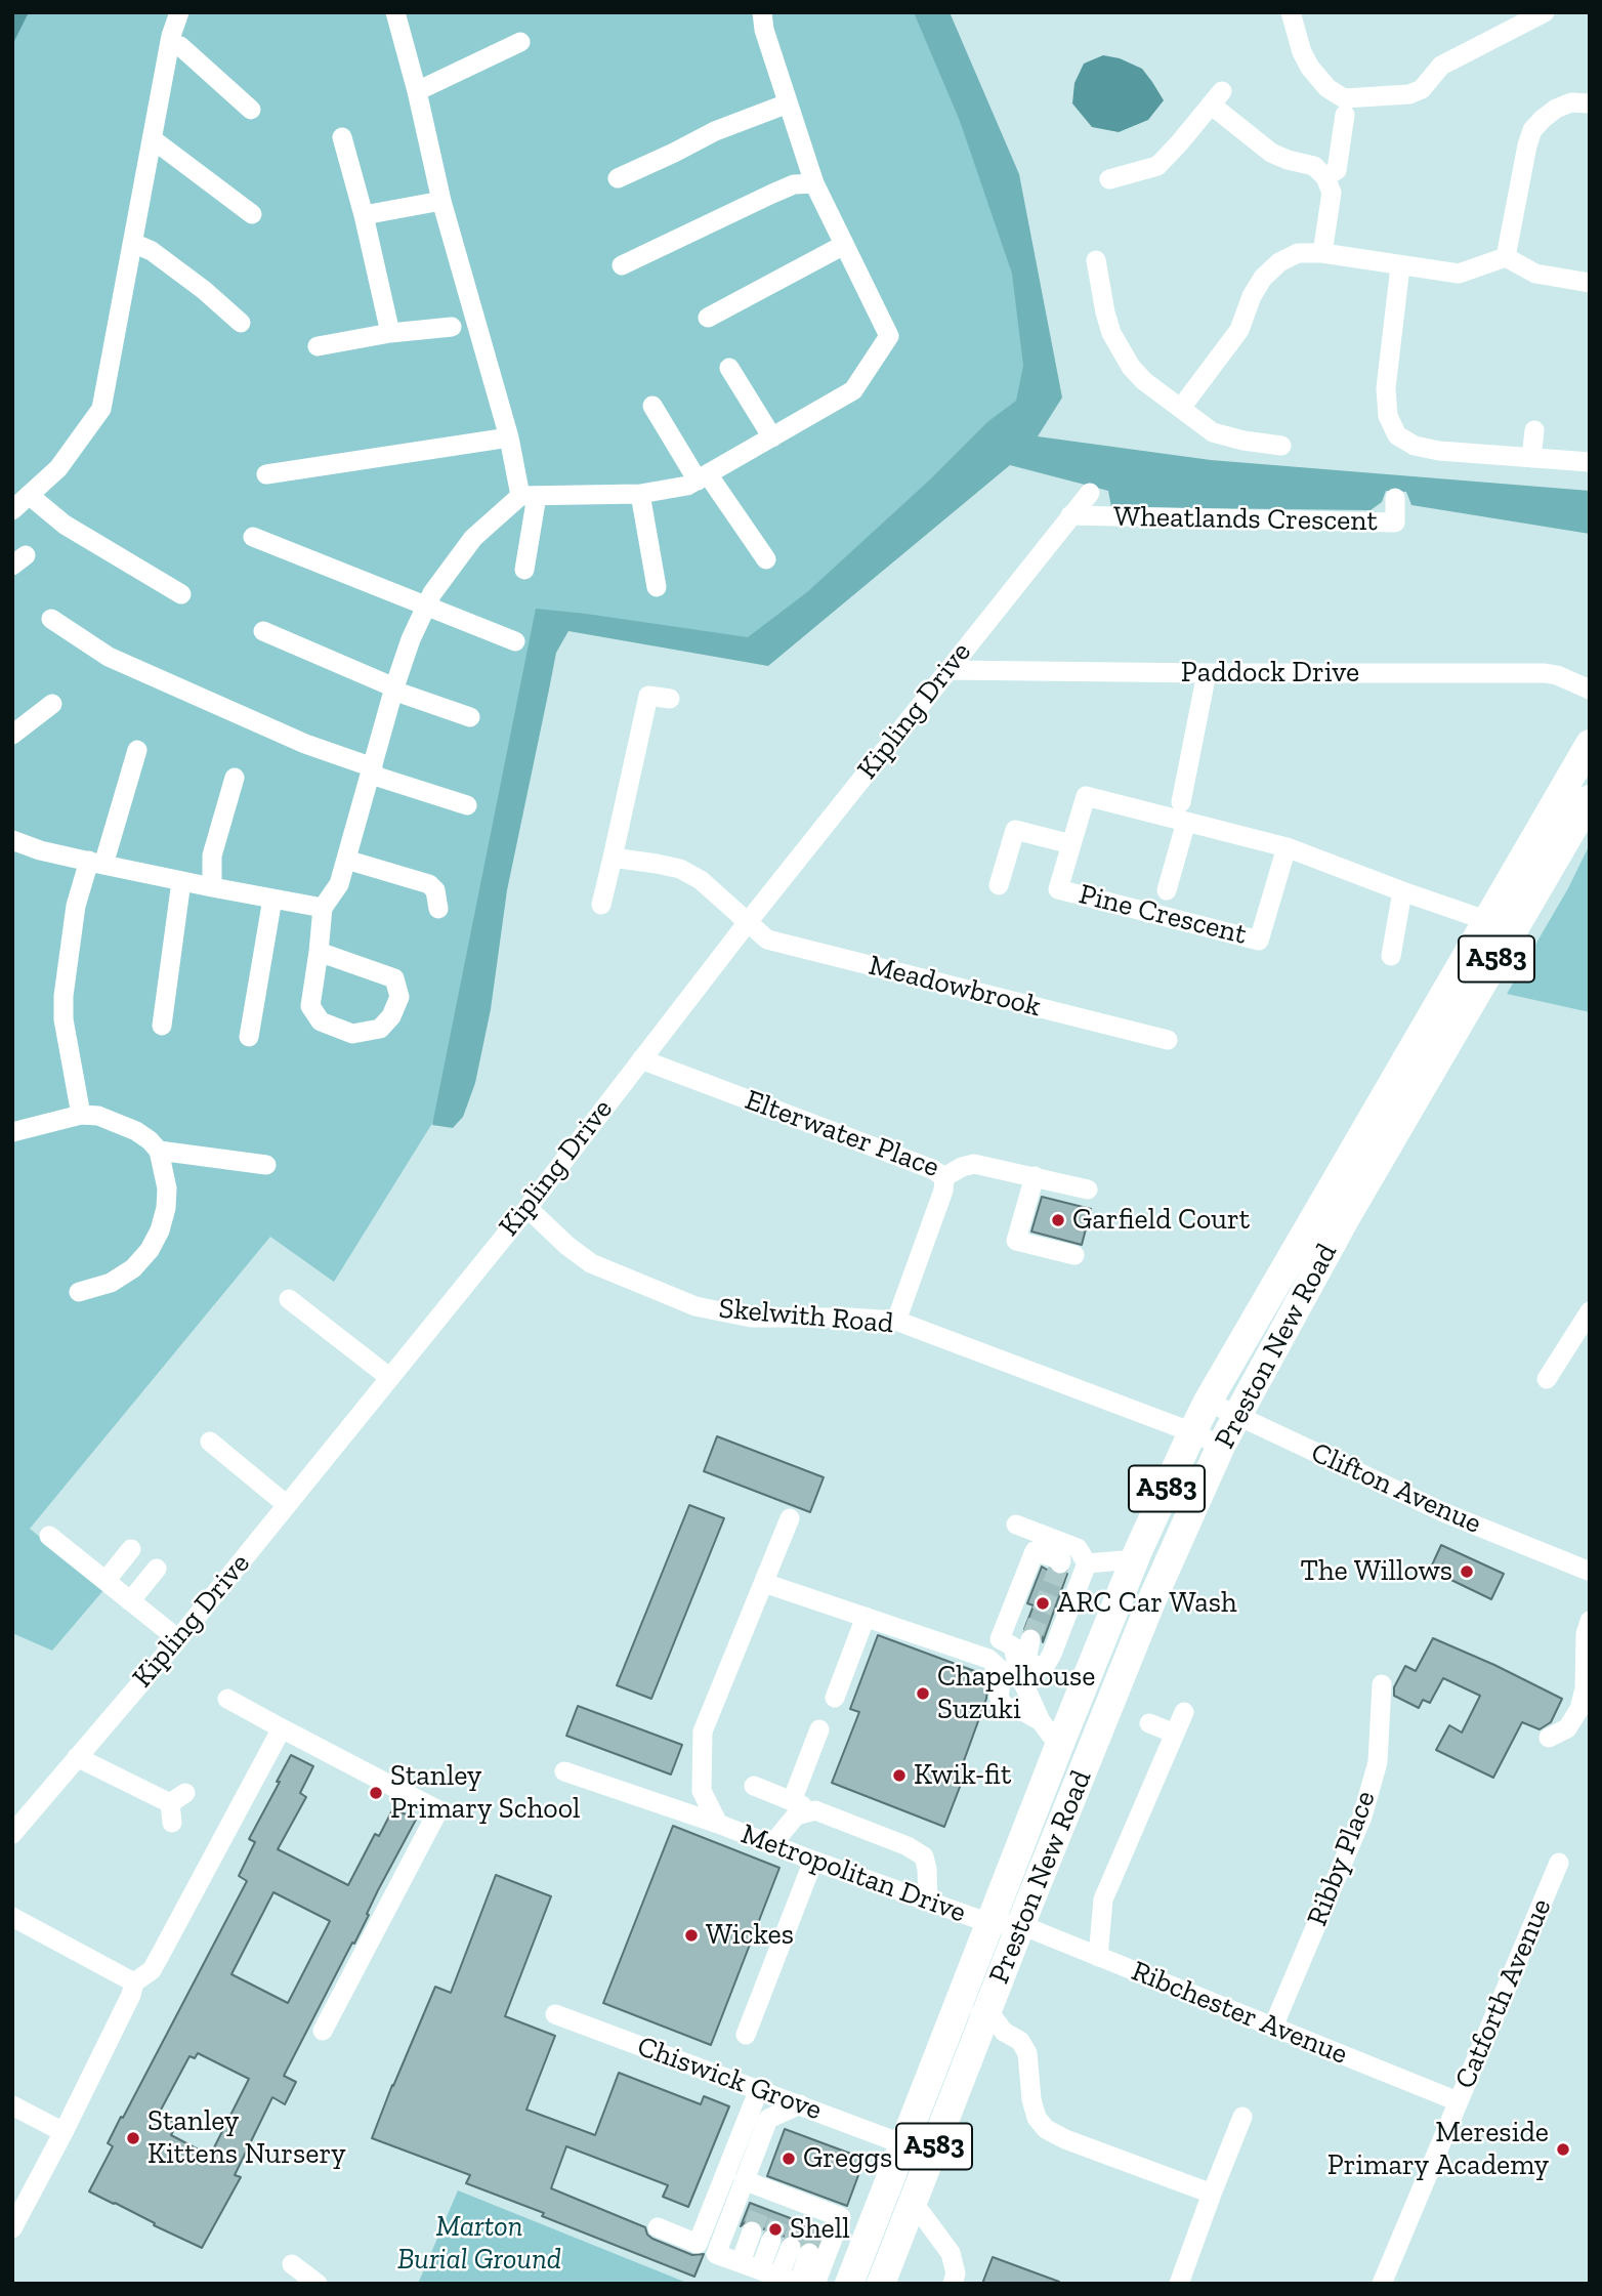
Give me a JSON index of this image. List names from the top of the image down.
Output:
{
  "streets": {
    "highway": ["A583", "Preston New Road"],
    "street": [
      "Wheatlands Crescent",
      "Paddock Drive",
      "Kipling Drive",
      "Pine Crescent",
      "Meadowbrook",
      "Elterwater Place",
      "Skelwith Road",
      "Clifton Avenue",
      "Ribby Place",
      "Metropolitan Drive",
      "Catforth Avenue",
      "Ribchester Avenue",
      "Chiswick Grove"
    ]
  },
  "crossings": [
    ["Wheatlands Crescent", "Kipling Drive"],
    ["Paddock Drive", "Kipling Drive"],
    ["Kipling Drive", "Meadowbrook"],
    ["Kipling Drive", "Elterwater Place"],
    ["Kipling Drive", "Skelwith Road"],
    ["Skelwith Road", "Preston New Road"],
    ["Preston New Road", "Clifton Avenue"],
    ["Preston New Road", "Metropolitan Drive"],
    ["Preston New Road", "Ribchester Avenue"],
    ["Preston New Road", "Chiswick Grove"],
    ["Ribby Place", "Ribchester Avenue"],
    ["Metropolitan Drive", "Ribchester Avenue"],
    ["Catforth Avenue", "Ribchester Avenue"]
  ],
  "parks": ["Marton Burial Ground"],
  "places": [
    "Garfield Court",
    "The Willows",
    "ARC Car Wash",
    "Chapelhouse Suzuki",
    "Kwik-fit",
    "Stanley Primary School",
    "Wickes",
    "Stanley Kittens Nursery",
    "Mereside Primary Academy",
    "Greggs",
    "Shell"
  ]
}
